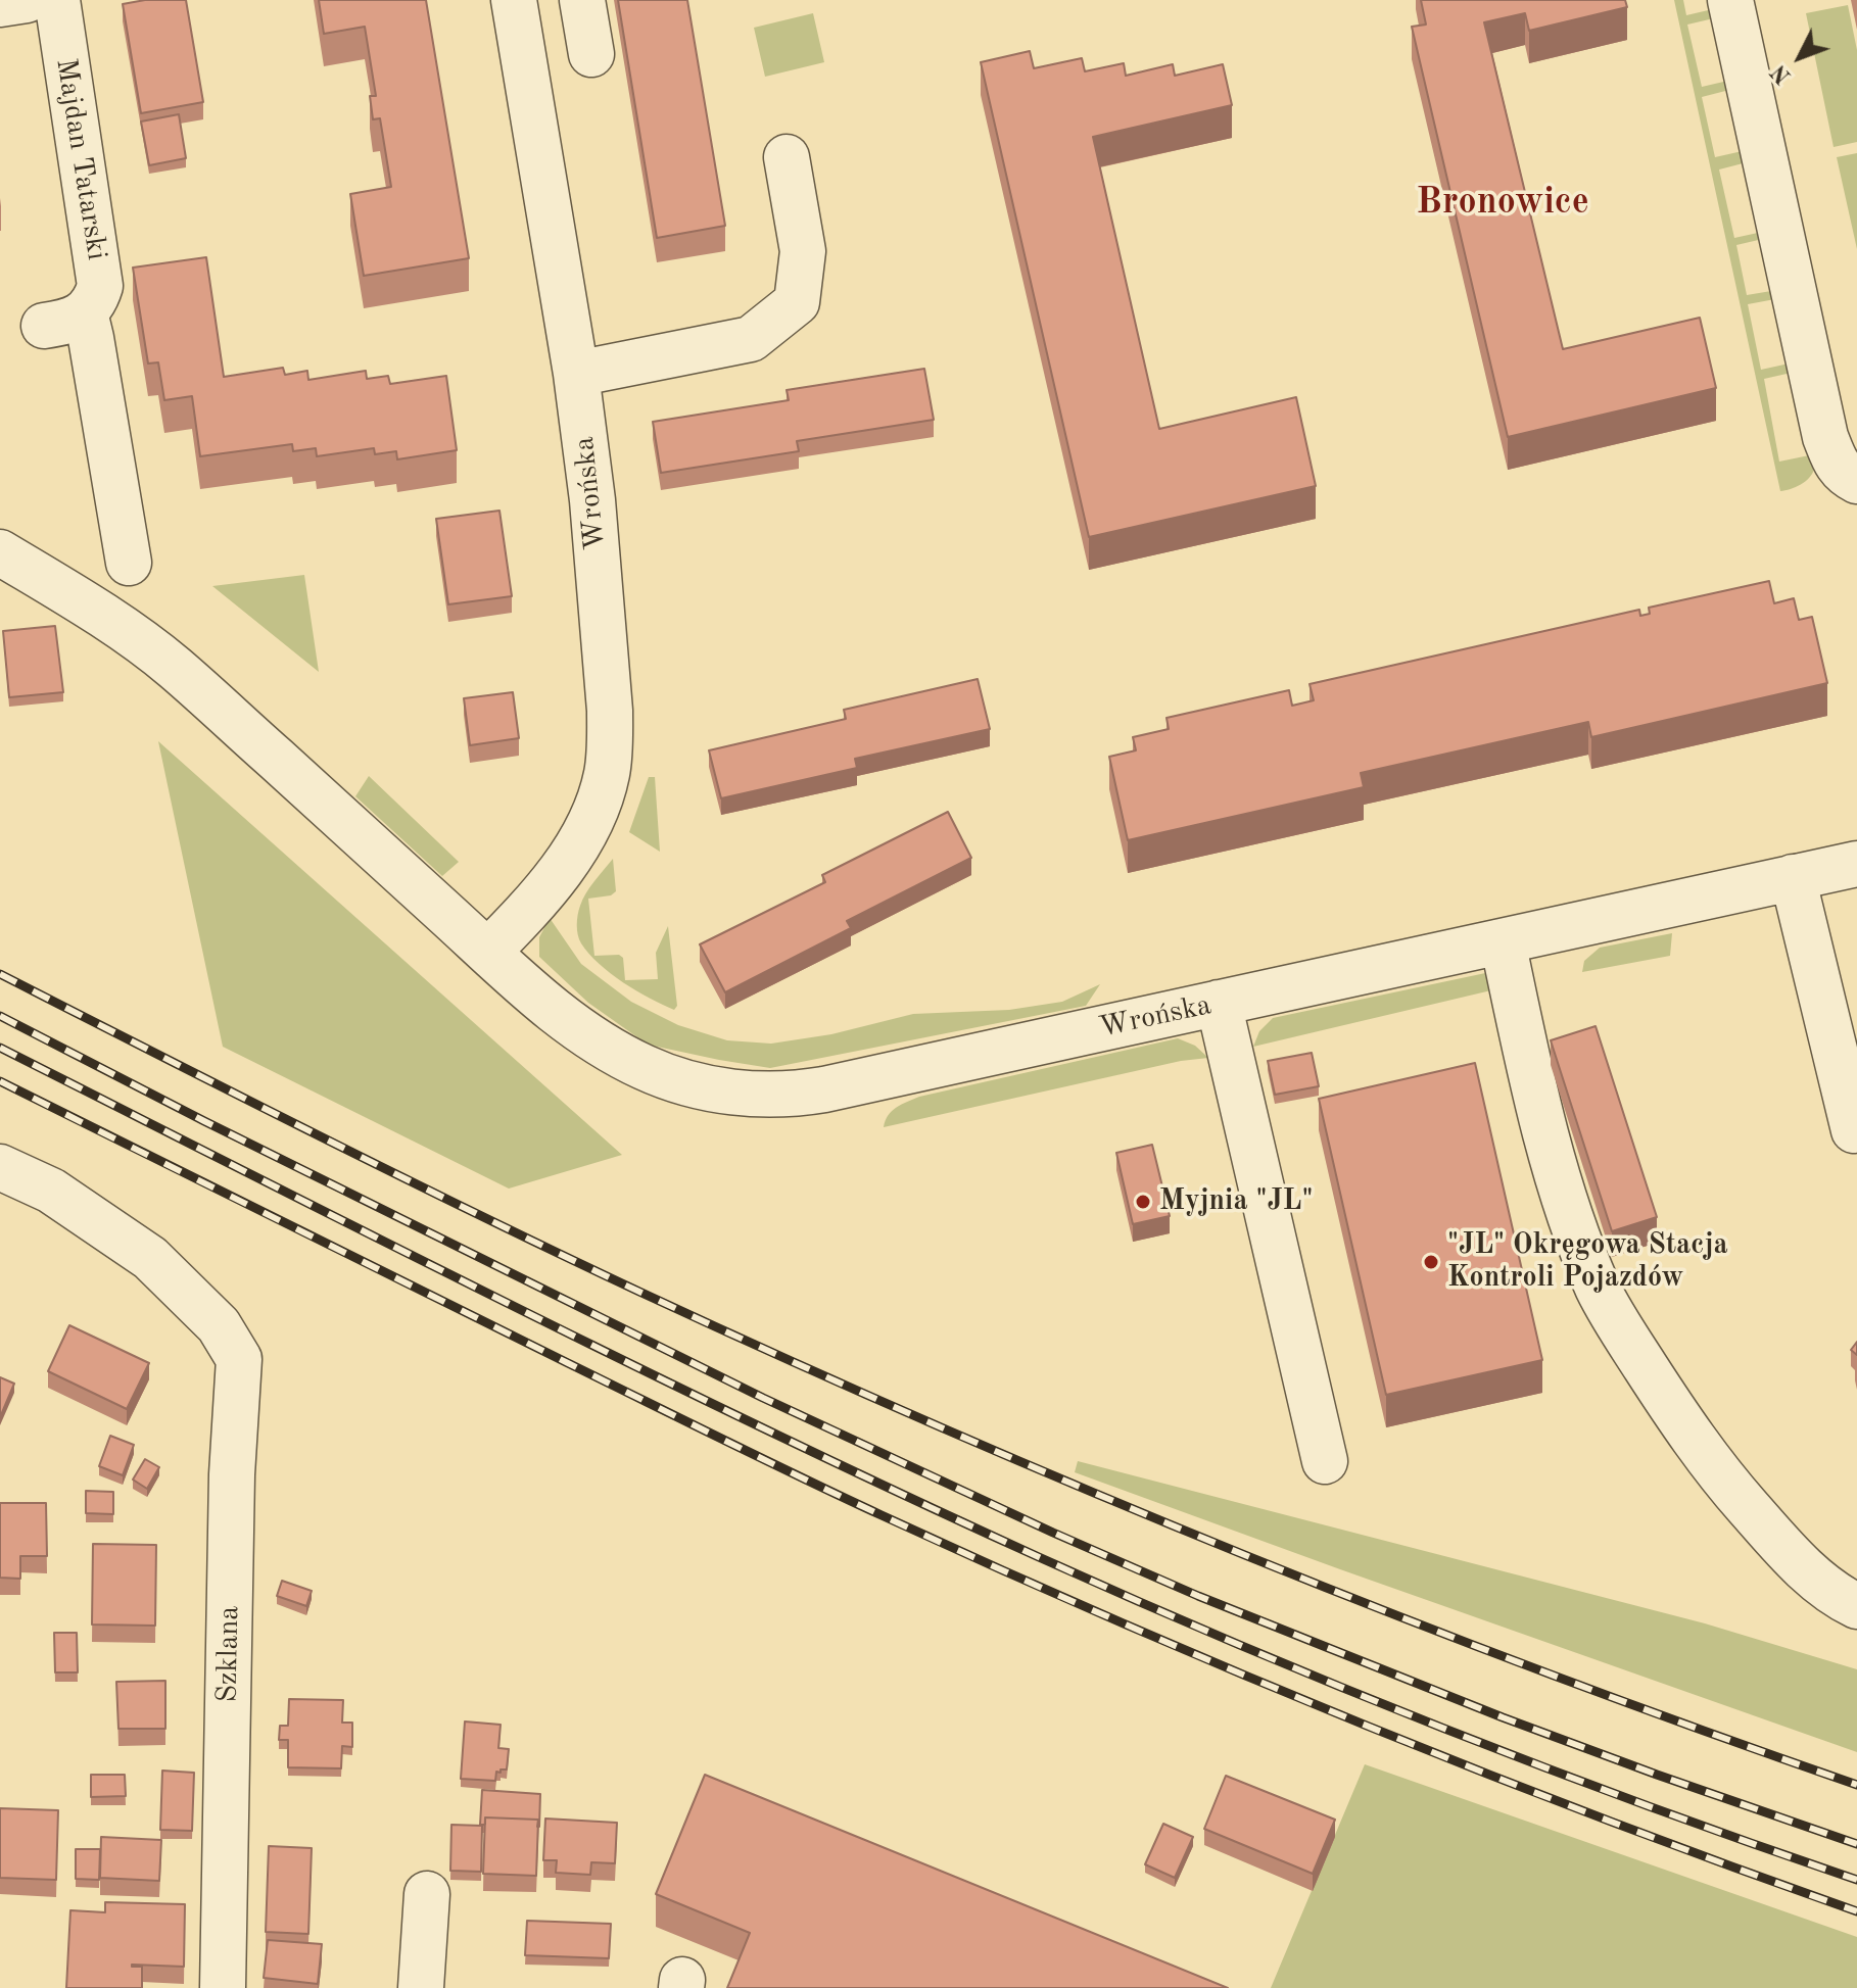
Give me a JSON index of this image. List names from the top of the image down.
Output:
{
  "streets": {
    "street": ["Majdan Tatarski", "Wrońska", "Szklana"]
  },
  "districts": ["Bronowice"],
  "places": ["Myjnia \"JL\"", "\"JL\" Okręgowa Stacja Kontroli Pojazdów"],
  "north": "bottom left"
}
